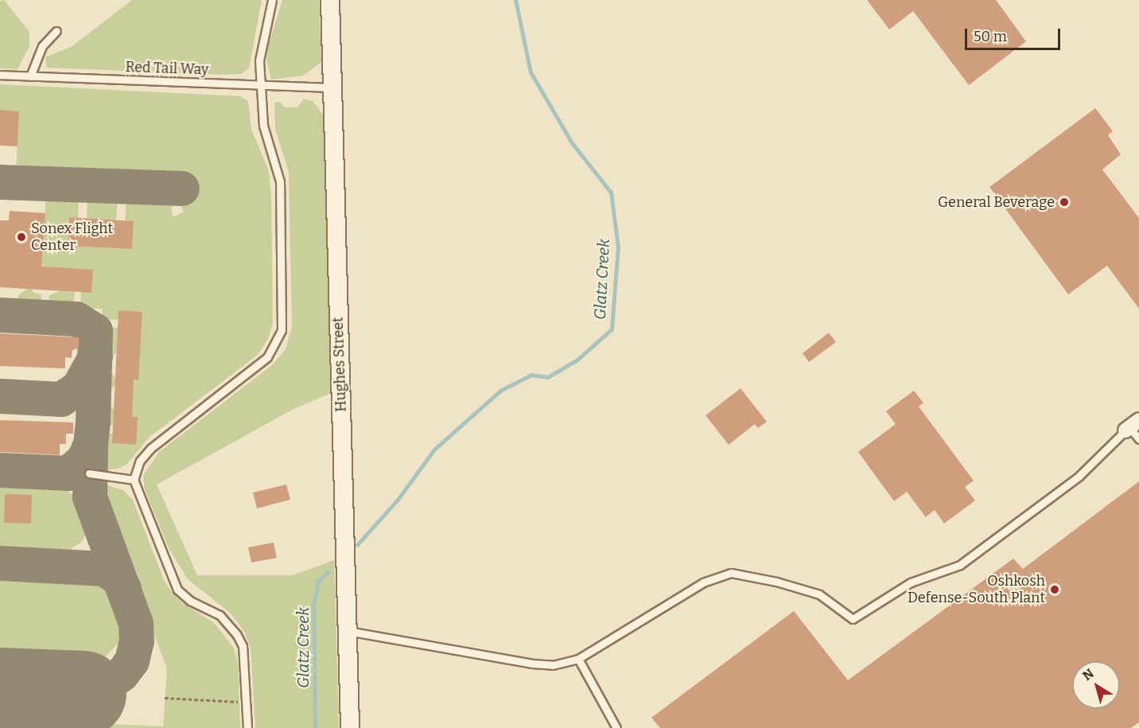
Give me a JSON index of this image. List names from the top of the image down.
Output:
{
  "streets": {
    "street": ["Hughes Street"],
    "lane": ["Red Tail Way"]
  },
  "crossings": [
    ["Red Tail Way", "Hughes Street"]
  ],
  "water": ["Glatz Creek"],
  "places": ["General Beverage", "Sonex Flight Center", "Oshkosh Defense-South Plant"],
  "scale_bar": "50 m",
  "north": "top left"
}
